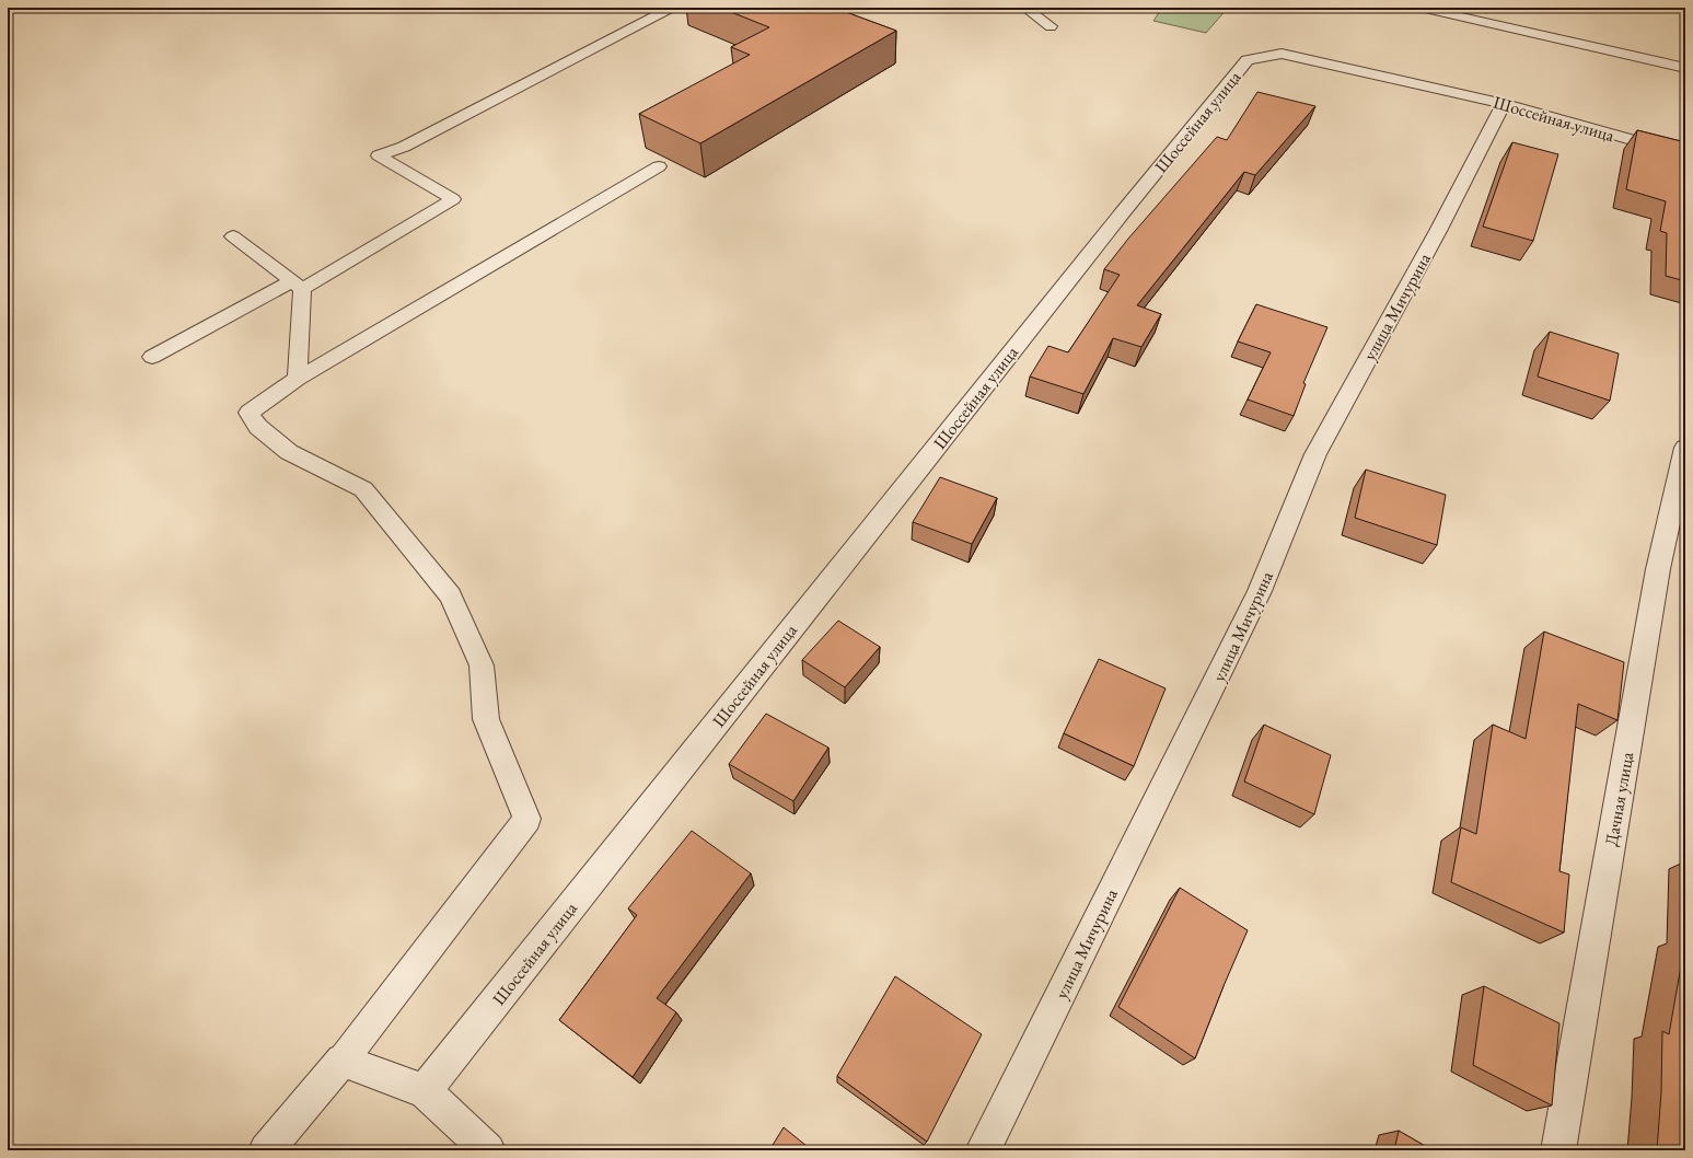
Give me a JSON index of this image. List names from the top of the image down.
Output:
{
  "streets": {
    "street": ["Шоссейная улица", "улица Мичурина", "Дачная улица"]
  },
  "crossings": [
    ["Шоссейная улица", "улица Мичурина"]
  ]
}
